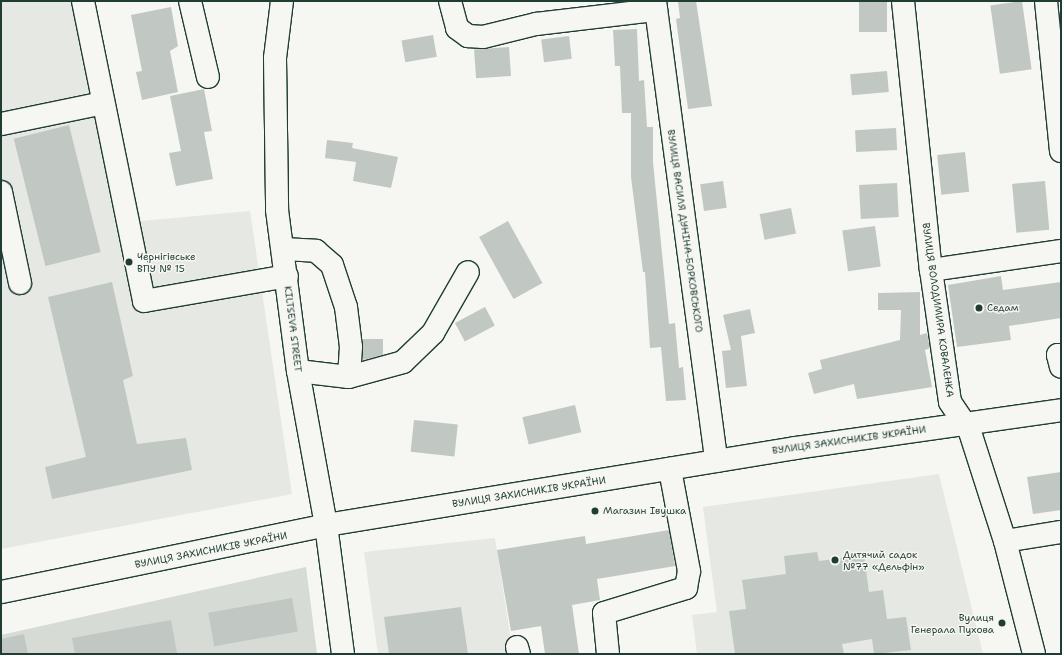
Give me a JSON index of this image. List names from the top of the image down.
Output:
{
  "streets": {
    "street": [
      "ВУЛИЦЯ ВАСИЛЯ ДУНІНА-БОРКОВСЬКОГО",
      "ВУЛИЦЯ ВОЛОДИМИРА КОВАЛЕНКА",
      "KILTSEVA STREET",
      "ВУЛИЦЯ ЗАХИСНИКІВ УКРАЇНИ"
    ]
  },
  "crossings": [
    ["ВУЛИЦЯ ВАСИЛЯ ДУНІНА-БОРКОВСЬКОГО", "ВУЛИЦЯ ЗАХИСНИКІВ УКРАЇНИ"],
    ["ВУЛИЦЯ ВОЛОДИМИРА КОВАЛЕНКА", "ВУЛИЦЯ ЗАХИСНИКІВ УКРАЇНИ"],
    ["KILTSEVA STREET", "ВУЛИЦЯ ЗАХИСНИКІВ УКРАЇНИ"]
  ],
  "places": [
    "Чернігівське ВПУ № 15",
    "Седам",
    "Магазин Івушка",
    "Дитячий садок №77 «Дельфін»",
    "Вулиця Генерала Пухова"
  ]
}
